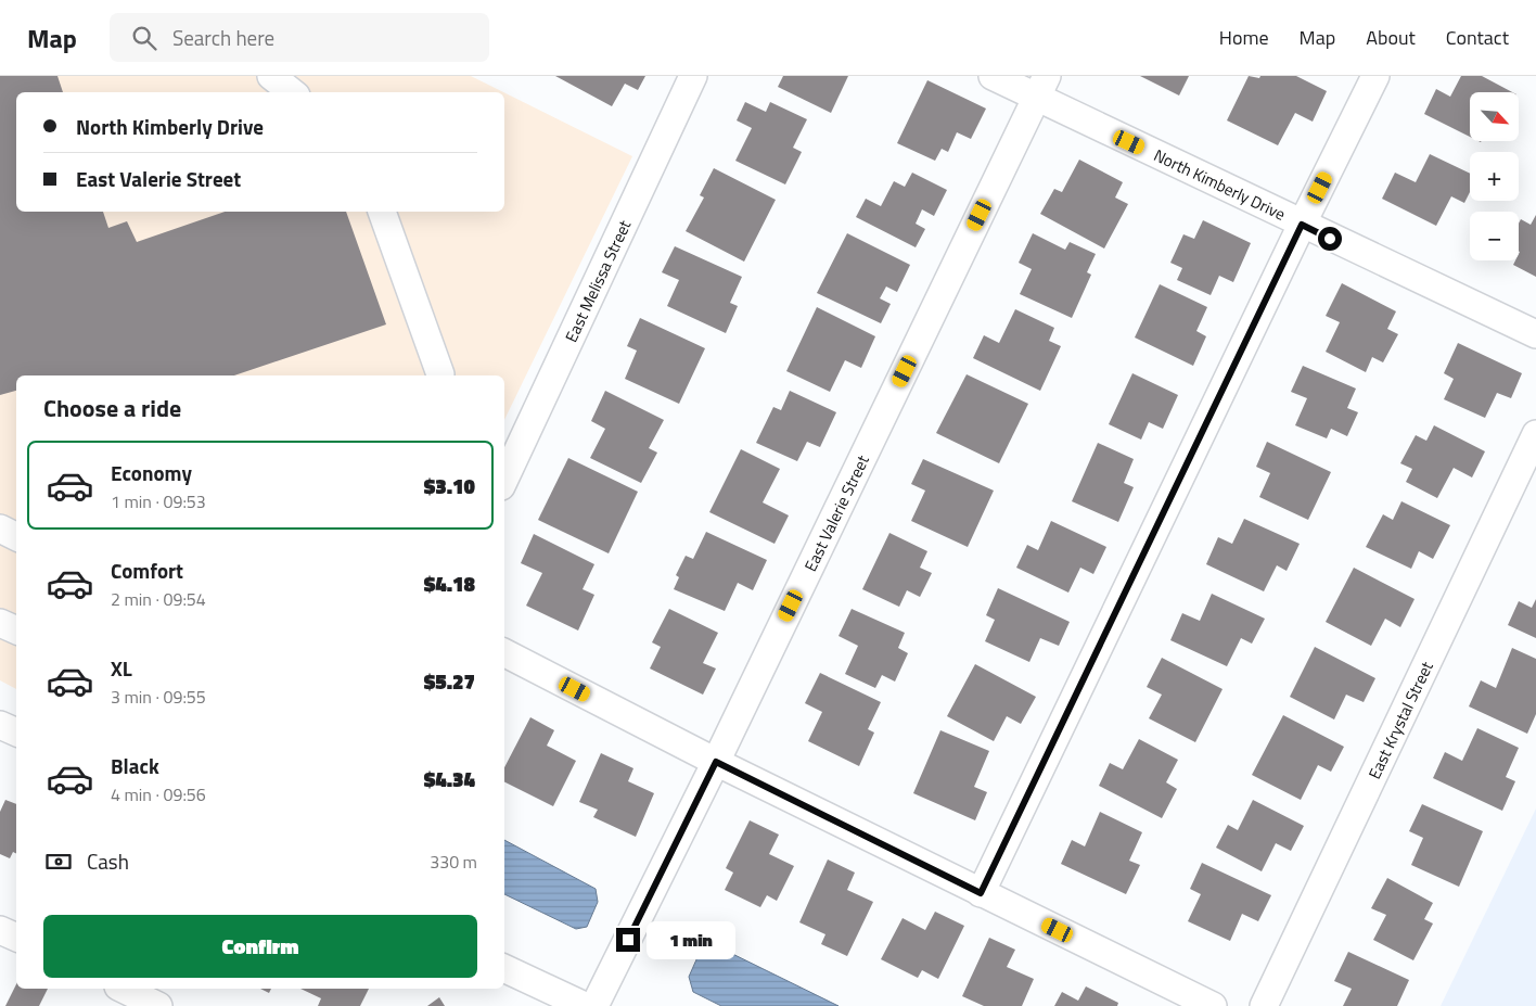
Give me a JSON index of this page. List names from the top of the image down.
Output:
{
  "streets": {
    "street": [
      "North Kimberly Drive",
      "East Melissa Street",
      "East Valerie Street",
      "East Krystal Street"
    ]
  },
  "crossings": [
    ["North Kimberly Drive", "East Valerie Street"]
  ],
  "north": "bottom right",
  "page": {
    "header": "Map",
    "search": "Search here",
    "nav": [
      "Home",
      "Map",
      "About",
      "Contact"
    ],
    "map_buttons": ["+", "−"],
    "banner": ["North Kimberly Drive", "East Valerie Street"],
    "heading": "Choose a ride",
    "list": [
      {
        "name": "Economy",
        "note": "1 min · 09:53",
        "value": "$3.10"
      },
      {
        "name": "Comfort",
        "note": "2 min · 09:54",
        "value": "$4.18"
      },
      {
        "name": "XL",
        "note": "3 min · 09:55",
        "value": "$5.27"
      },
      {
        "name": "Black",
        "note": "4 min · 09:56",
        "value": "$4.34"
      }
    ],
    "pay": ["Cash", "330 m"],
    "buttons": "Confirm",
    "bubble": "1 min"
  }
}
